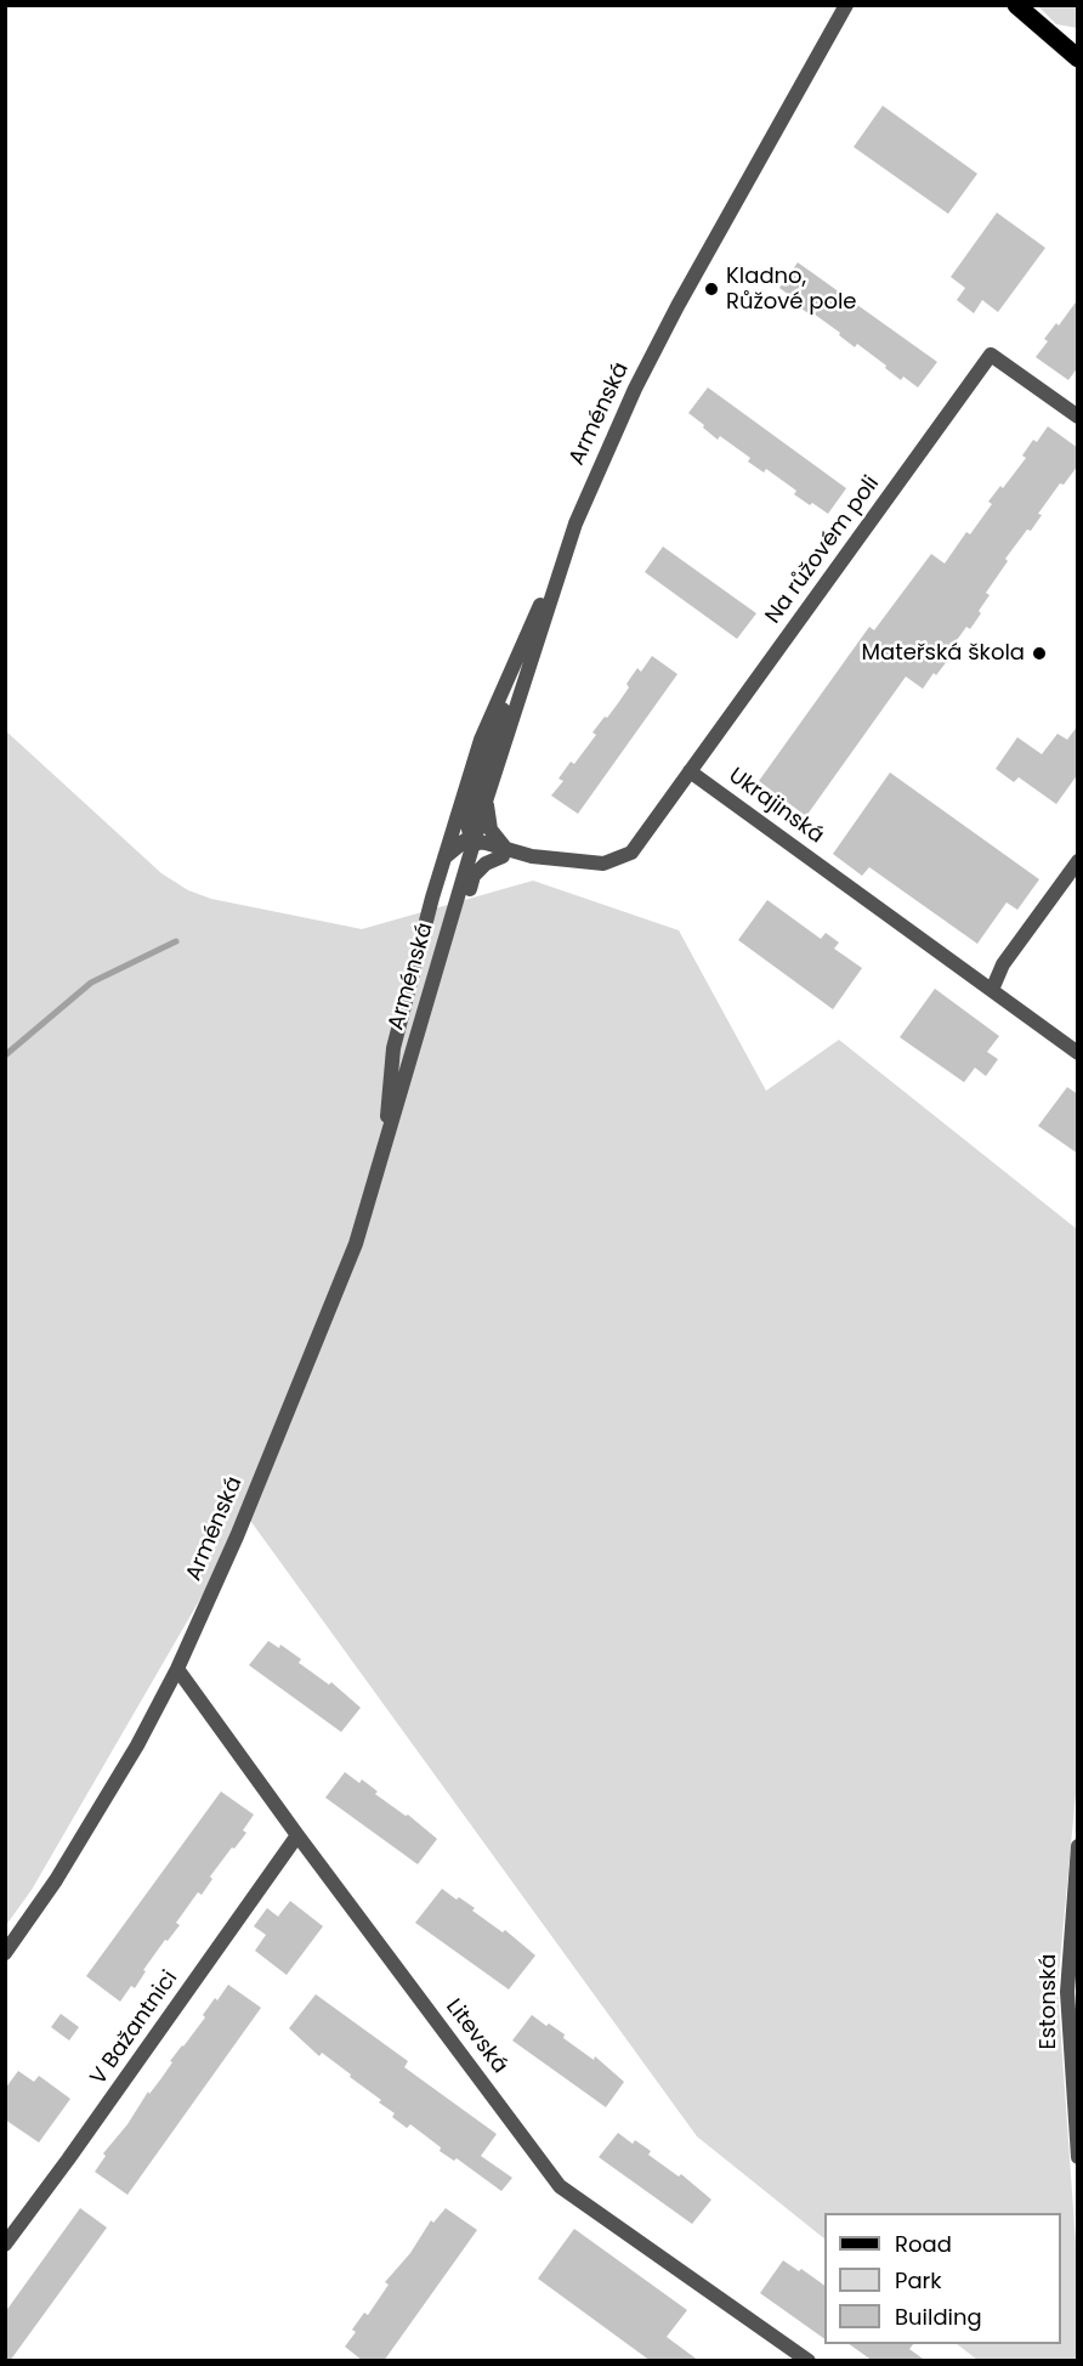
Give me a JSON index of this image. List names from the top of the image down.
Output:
{
  "streets": {
    "street": [
      "Arménská",
      "Na růžovém poli",
      "Ukrajinská",
      "Estonská",
      "V Bažantnici",
      "Litevská"
    ]
  },
  "crossings": [
    ["Arménská", "Litevská"],
    ["Na růžovém poli", "Ukrajinská"],
    ["V Bažantnici", "Litevská"]
  ],
  "places": ["Kladno, Růžové pole", "Mateřská škola"],
  "legend": ["Road", "Park", "Building"]
}
